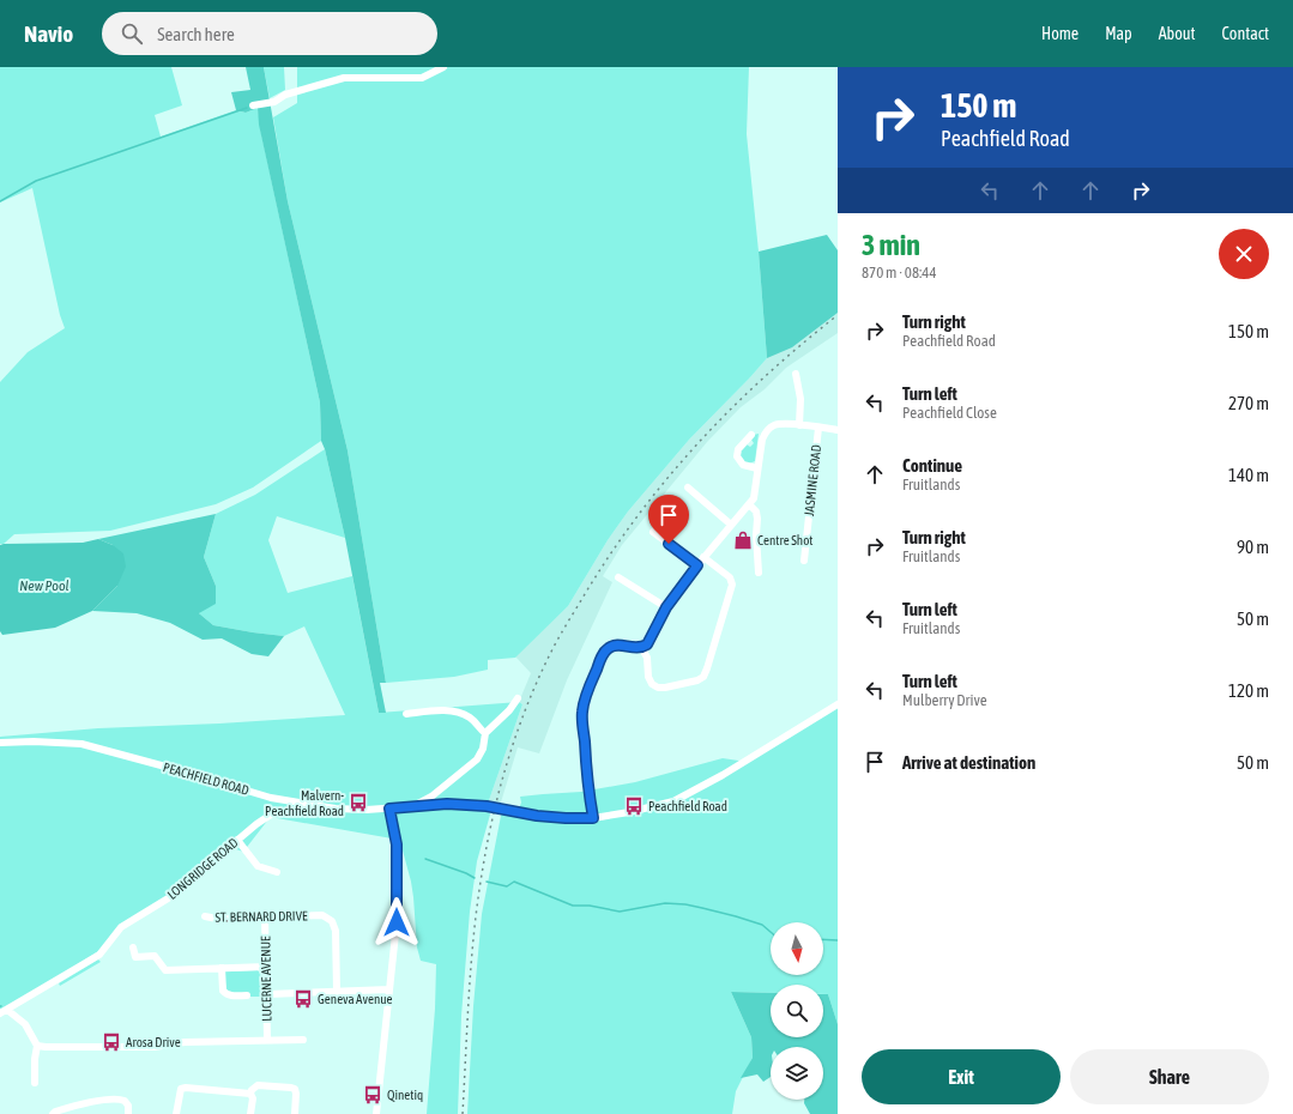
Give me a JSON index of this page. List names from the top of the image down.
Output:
{
  "streets": {
    "street": [
      "JASMINE ROAD",
      "PEACHFIELD ROAD",
      "LONGRIDGE ROAD",
      "ST. BERNARD DRIVE",
      "LUCERNE AVENUE"
    ]
  },
  "crossings": [
    ["PEACHFIELD ROAD", "LONGRIDGE ROAD"],
    ["ST. BERNARD DRIVE", "LUCERNE AVENUE"]
  ],
  "water": ["New Pool"],
  "places": {
    "shop": ["Centre Shot"],
    "bus stop": [
      "Malvern- Peachfield Road",
      "Peachfield Road",
      "Geneva Avenue",
      "Arosa Drive",
      "Qinetiq"
    ]
  },
  "north": "bottom",
  "page": {
    "header": "Navio",
    "search": "Search here",
    "nav": [
      "Home",
      "Map",
      "About",
      "Contact"
    ],
    "turn": ["150 m", "Peachfield Road"],
    "heading": ["3 min", "870 m · 08:44"],
    "list": [
      {
        "name": "Turn right",
        "note": "Peachfield Road",
        "value": "150 m"
      },
      {
        "name": "Turn left",
        "note": "Peachfield Close",
        "value": "270 m"
      },
      {
        "name": "Continue",
        "note": "Fruitlands",
        "value": "140 m"
      },
      {
        "name": "Turn right",
        "note": "Fruitlands",
        "value": "90 m"
      },
      {
        "name": "Turn left",
        "note": "Fruitlands",
        "value": "50 m"
      },
      {
        "name": "Turn left",
        "note": "Mulberry Drive",
        "value": "120 m"
      },
      {
        "name": "Arrive at destination",
        "value": "50 m"
      }
    ],
    "buttons": ["Exit", "Share"]
  }
}
